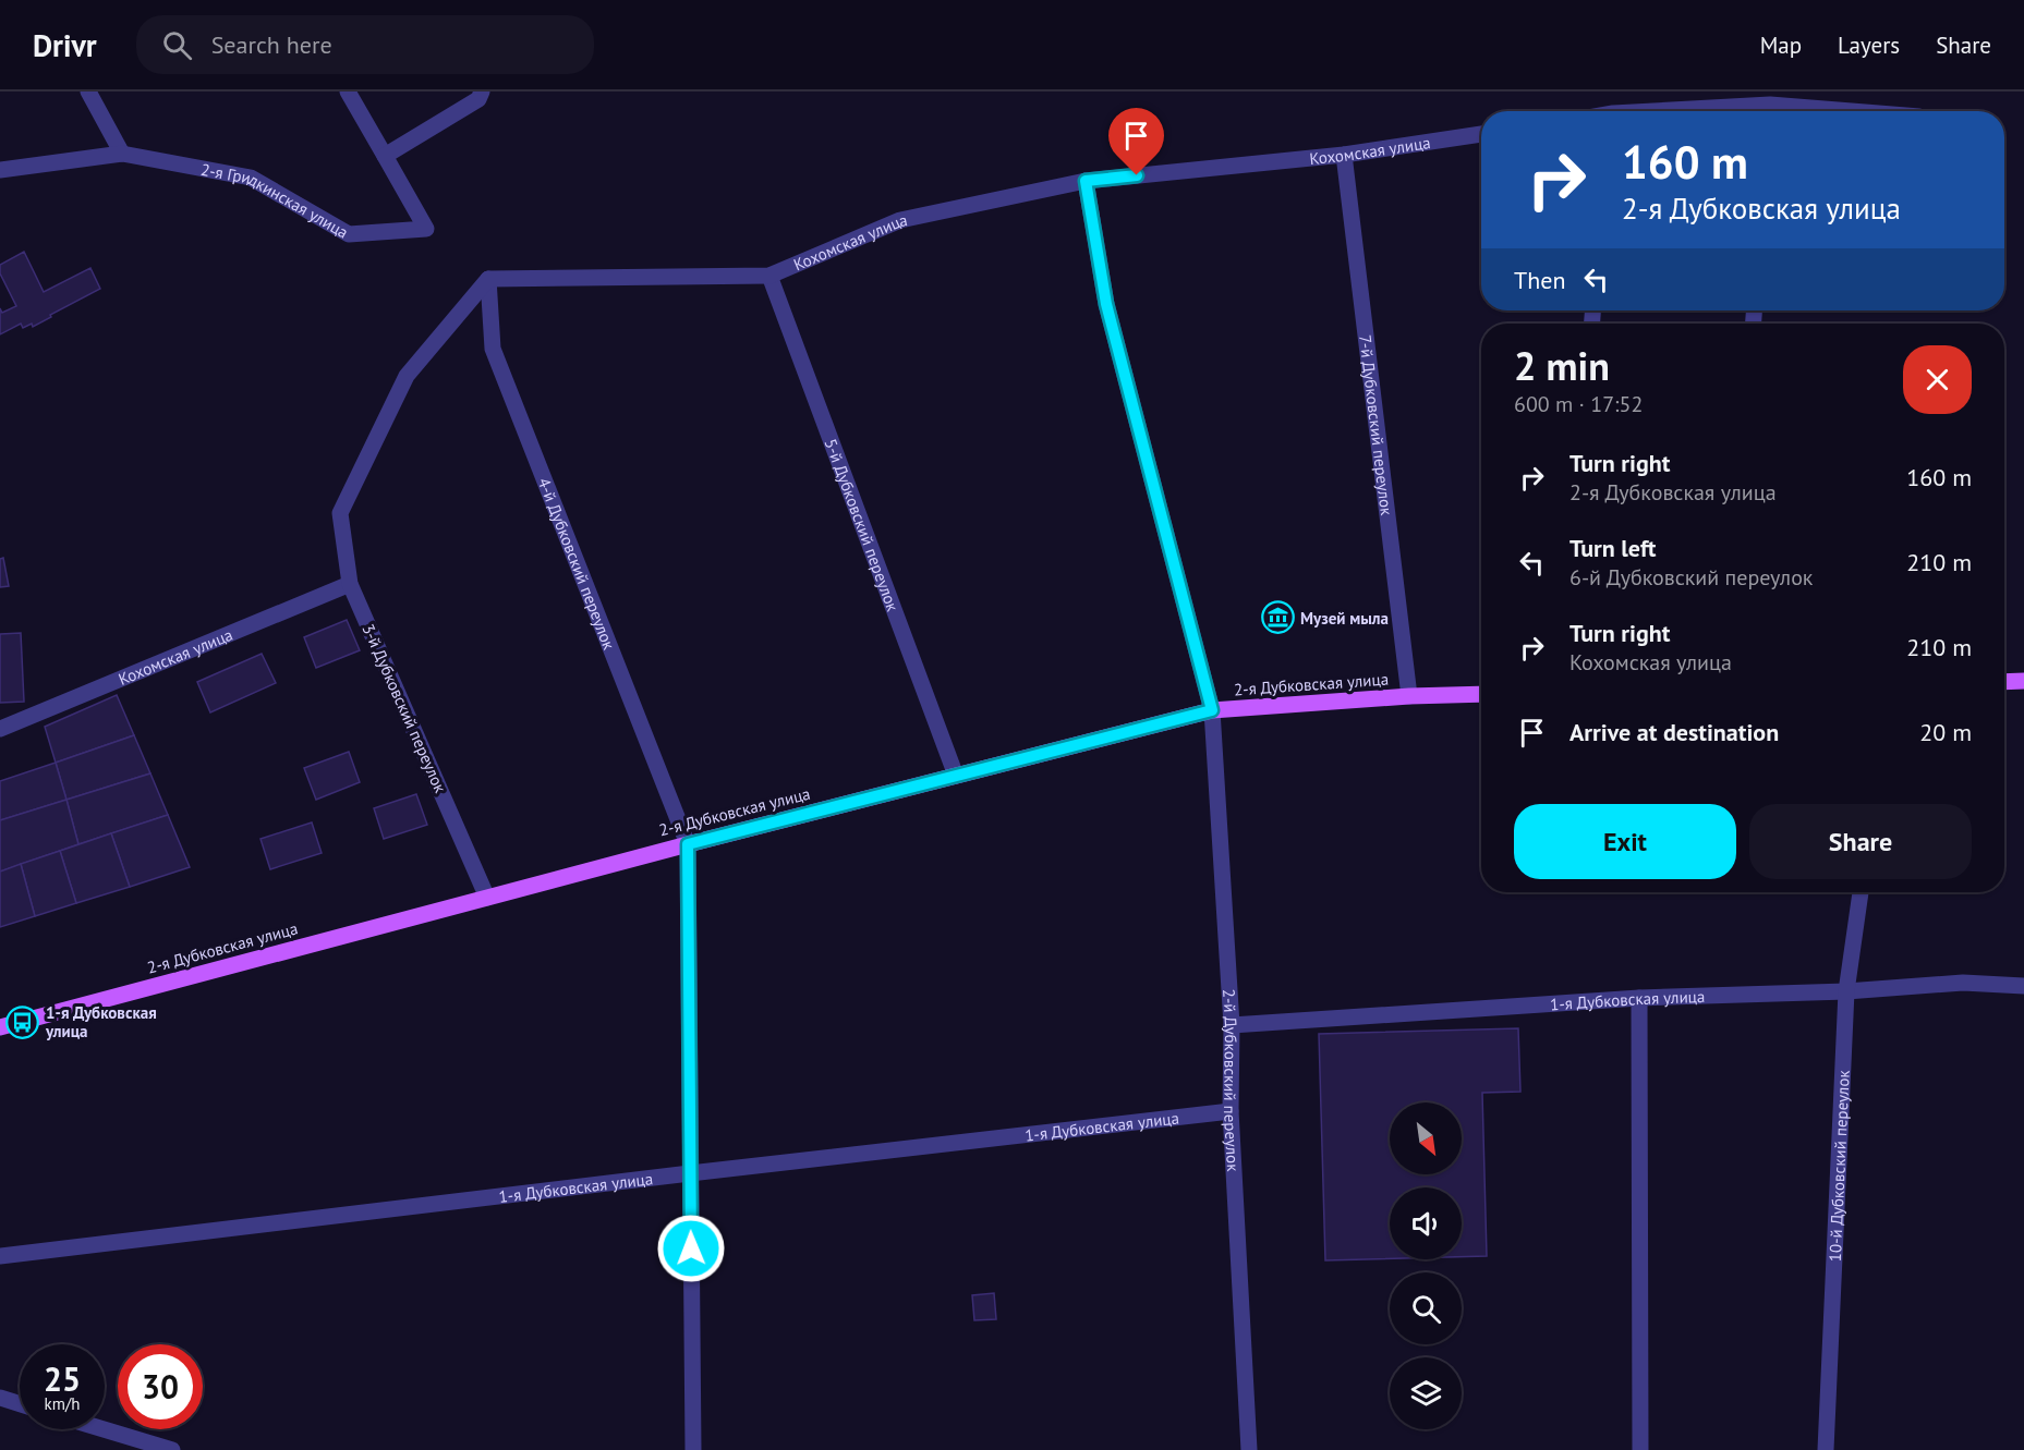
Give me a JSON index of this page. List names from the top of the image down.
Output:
{
  "streets": {
    "main road": ["2-я Дубковская улица"],
    "street": [
      "Кохомская улица",
      "2-я Гридкинская улица",
      "7-й Дубковский переулок",
      "5-й Дубковский переулок",
      "4-й Дубковский переулок",
      "3-й Дубковский переулок",
      "1-я Дубковская улица",
      "2-й Дубковский переулок",
      "10-й Дубковский переулок"
    ]
  },
  "crossings": [
    ["Кохомская улица", "7-й Дубковский переулок"],
    ["Кохомская улица", "5-й Дубковский переулок"],
    ["Кохомская улица", "4-й Дубковский переулок"],
    ["Кохомская улица", "3-й Дубковский переулок"],
    ["Кохомская улица", "2-й Дубковский переулок"],
    ["7-й Дубковский переулок", "2-я Дубковская улица"],
    ["5-й Дубковский переулок", "2-я Дубковская улица"],
    ["4-й Дубковский переулок", "2-я Дубковская улица"],
    ["4-й Дубковский переулок", "3-й Дубковский переулок"],
    ["2-я Дубковская улица", "3-й Дубковский переулок"],
    ["2-я Дубковская улица", "2-й Дубковский переулок"],
    ["1-я Дубковская улица", "2-й Дубковский переулок"],
    ["1-я Дубковская улица", "10-й Дубковский переулок"]
  ],
  "places": {
    "museum": ["Музей мыла"],
    "bus stop": ["1-я Дубковская улица"]
  },
  "north": "bottom right",
  "page": {
    "header": "Drivr",
    "search": "Search here",
    "nav": ["Map", "Layers", "Share"],
    "turn": ["160 m", "2-я Дубковская улица"],
    "then": "Then",
    "heading": ["2 min", "600 m · 17:52"],
    "list": [
      {
        "name": "Turn right",
        "note": "2-я Дубковская улица",
        "value": "160 m"
      },
      {
        "name": "Turn left",
        "note": "6-й Дубковский переулок",
        "value": "210 m"
      },
      {
        "name": "Turn right",
        "note": "Кохомская улица",
        "value": "210 m"
      },
      {
        "name": "Arrive at destination",
        "value": "20 m"
      }
    ],
    "buttons": ["Exit", "Share"],
    "speed": "25 km/h",
    "limit": "30"
  }
}
